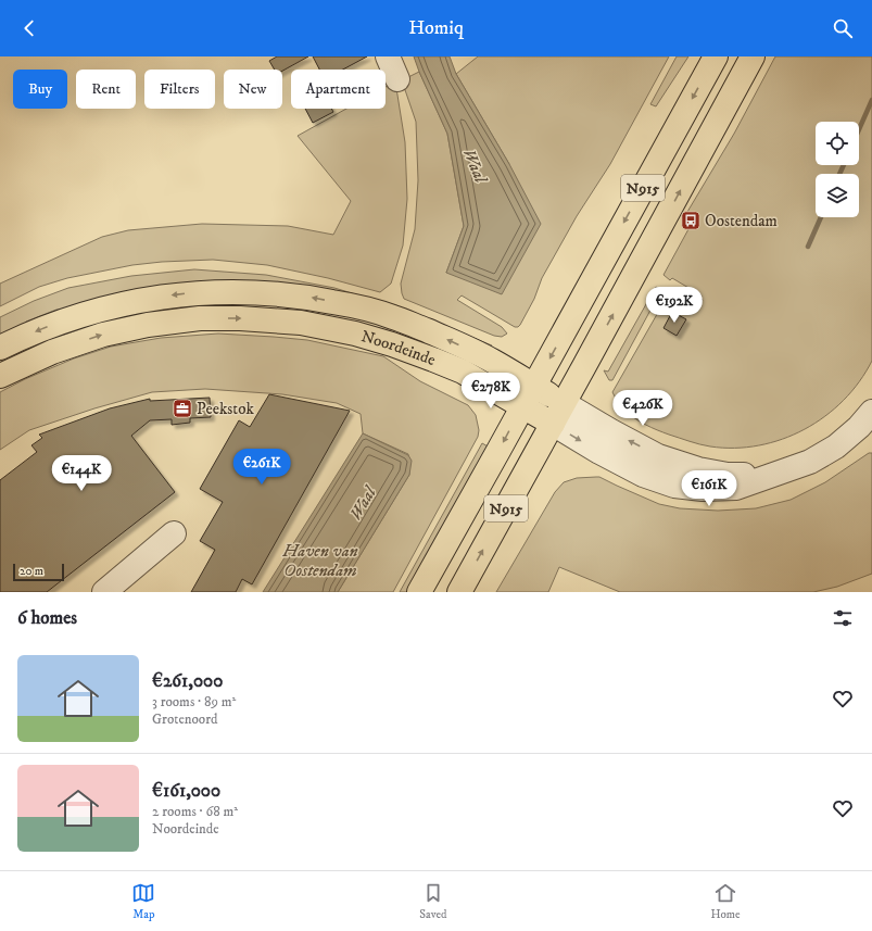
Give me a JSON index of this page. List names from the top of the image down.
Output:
{
  "streets": {
    "main road": ["N915", "Noordeinde"]
  },
  "crossings": [
    ["N915", "Noordeinde"]
  ],
  "water": ["Waal", "Haven van Oostendam"],
  "places": {
    "bus stop": ["Oostendam"],
    "office": ["Peekstok"]
  },
  "scale_bar": "20 m",
  "page": {
    "header": "Homiq",
    "chip": [
      "Buy",
      "Rent",
      "Filters",
      "New",
      "Apartment"
    ],
    "price": [
      "€192K",
      "€278K",
      "€426K",
      "€261K",
      "€144K",
      "€161K"
    ],
    "scale": "20 m",
    "heading": "6 homes",
    "list": [
      {
        "name": "€261,000",
        "note": "3 rooms · 89 m² · Grotenoord"
      },
      {
        "name": "€161,000",
        "note": "2 rooms · 68 m² · Noordeinde"
      }
    ],
    "tabs": ["Map", "Saved", "Home"]
  }
}
